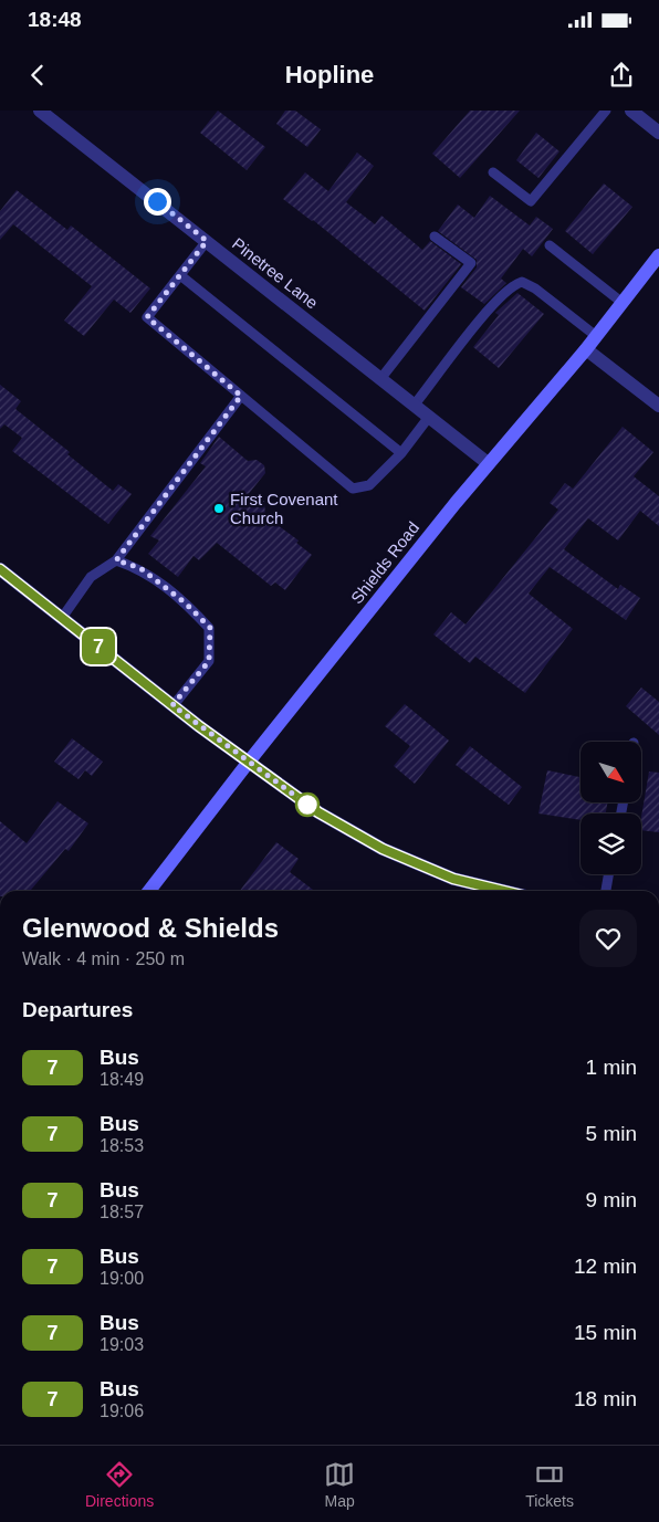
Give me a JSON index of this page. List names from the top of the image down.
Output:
{
  "streets": {
    "main road": ["Shields Road"],
    "street": ["Pinetree Lane"]
  },
  "crossings": [
    ["Pinetree Lane", "Shields Road"]
  ],
  "places": ["First Covenant Church"],
  "lines": ["bus line 7"],
  "north": "bottom right",
  "page": {
    "status": "18:48",
    "header": "Hopline",
    "on_map": "7",
    "heading": [
      ["Glenwood & Shields", "Walk · 4 min · 250 m"],
      "Departures"
    ],
    "list": [
      {
        "mark": "7",
        "name": "Bus",
        "note": "18:49",
        "value": "1 min"
      },
      {
        "mark": "7",
        "name": "Bus",
        "note": "18:53",
        "value": "5 min"
      },
      {
        "mark": "7",
        "name": "Bus",
        "note": "18:57",
        "value": "9 min"
      },
      {
        "mark": "7",
        "name": "Bus",
        "note": "19:00",
        "value": "12 min"
      },
      {
        "mark": "7",
        "name": "Bus",
        "note": "19:03",
        "value": "15 min"
      },
      {
        "mark": "7",
        "name": "Bus",
        "note": "19:06",
        "value": "18 min"
      }
    ],
    "tabs": ["Directions", "Map", "Tickets"]
  }
}
